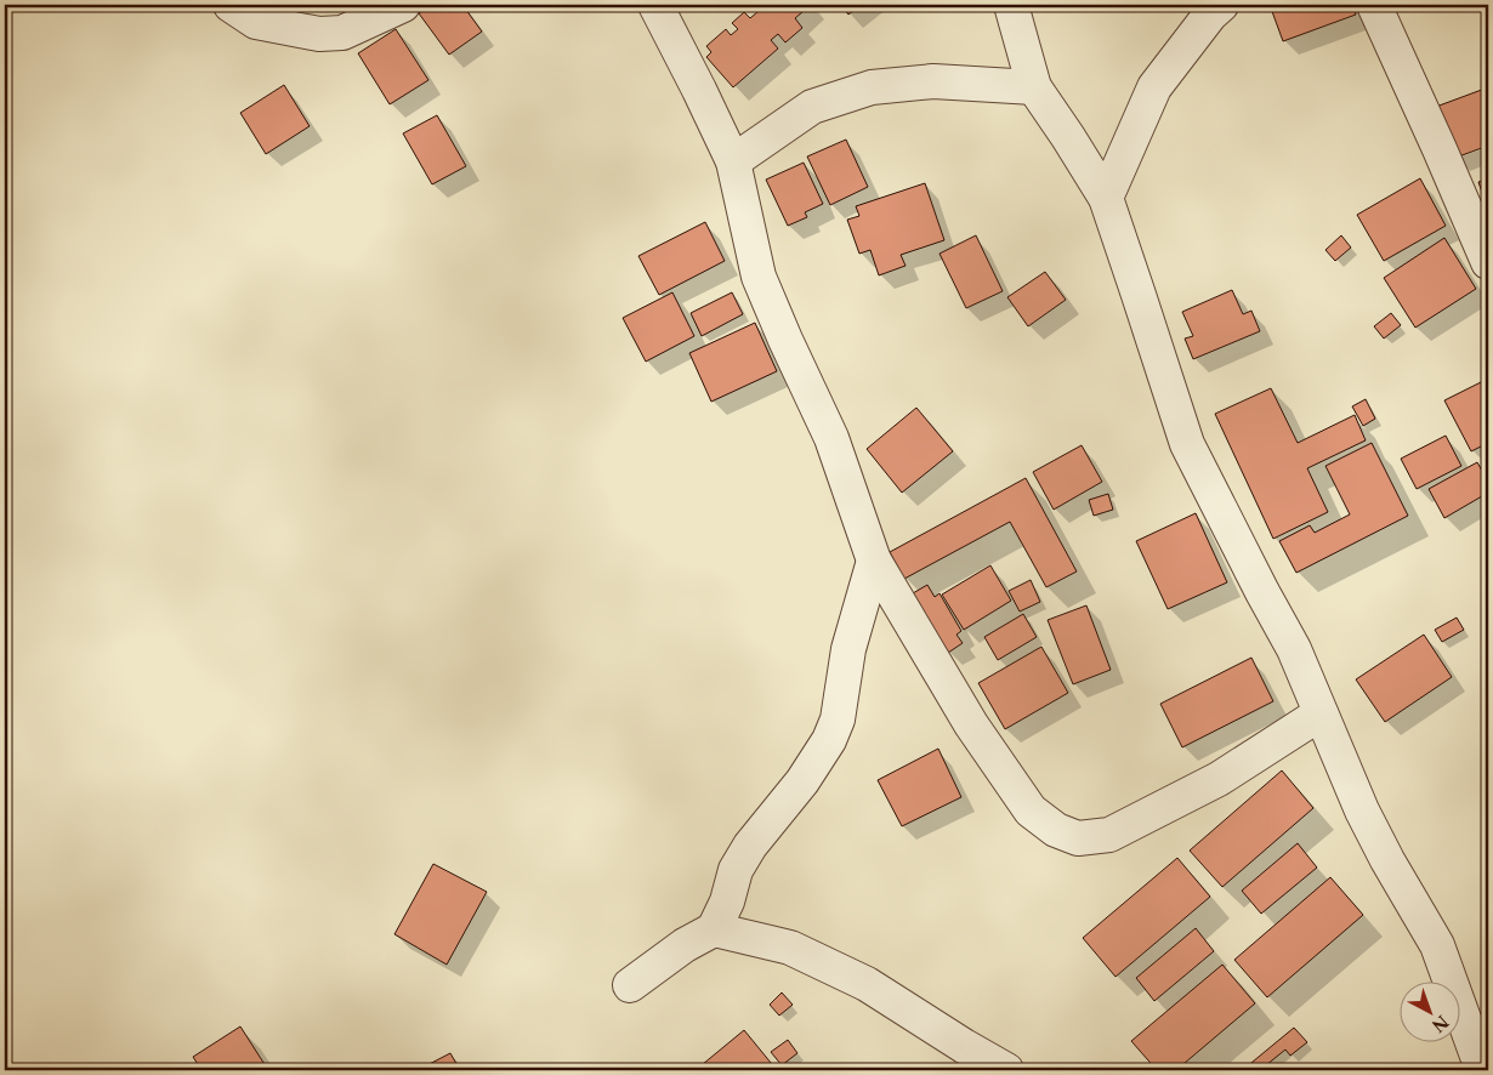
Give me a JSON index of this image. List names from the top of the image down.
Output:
{
  "north": "bottom right"
}
